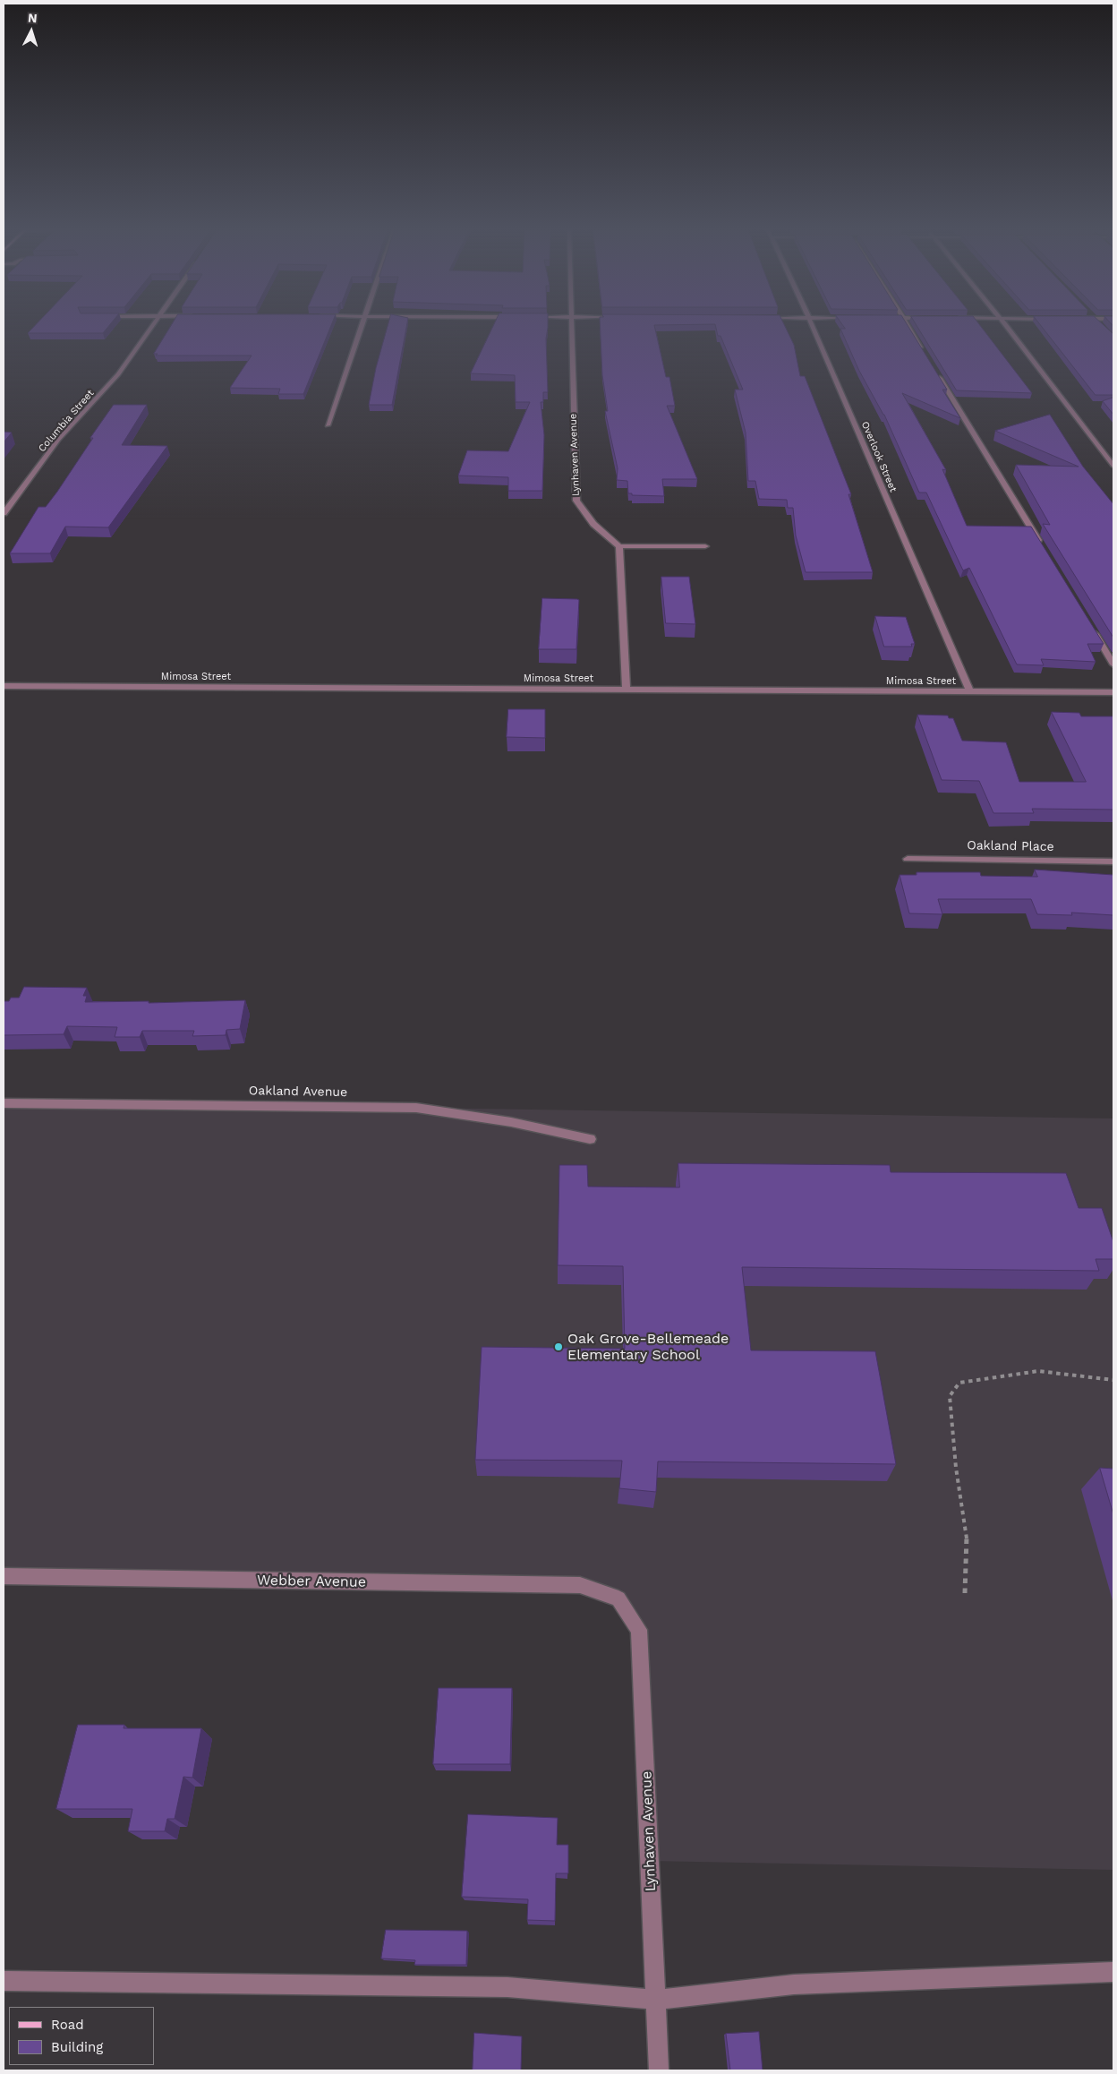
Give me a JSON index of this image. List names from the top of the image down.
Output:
{
  "streets": {
    "street": [
      "Columbia Street",
      "Lynhaven Avenue",
      "Overlook Street",
      "Mimosa Street",
      "Oakland Place",
      "Oakland Avenue",
      "Webber Avenue"
    ]
  },
  "crossings": [
    ["Lynhaven Avenue", "Webber Avenue"],
    ["Overlook Street", "Mimosa Street"]
  ],
  "places": ["Oak Grove-Bellemeade Elementary School"],
  "legend": ["Road", "Building"],
  "north": "top"
}
